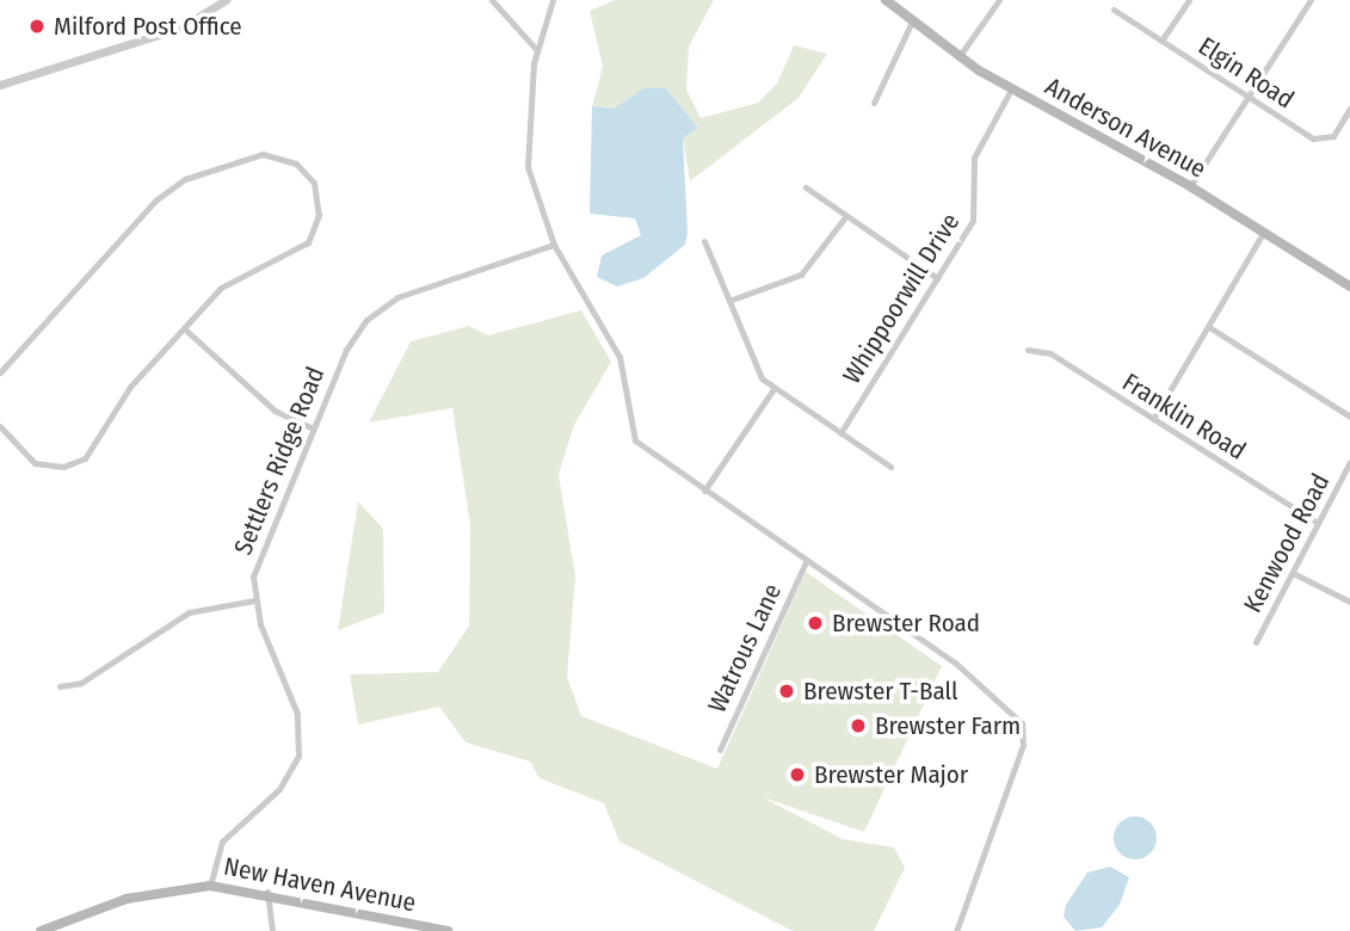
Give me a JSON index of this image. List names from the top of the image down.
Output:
{
  "streets": {
    "main road": ["Anderson Avenue", "New Haven Avenue"],
    "street": [
      "Elgin Road",
      "Whippoorwill Drive",
      "Franklin Road",
      "Settlers Ridge Road",
      "Kenwood Road",
      "Watrous Lane"
    ]
  },
  "crossings": [
    ["Anderson Avenue", "Whippoorwill Drive"],
    ["Franklin Road", "Kenwood Road"],
    ["Settlers Ridge Road", "New Haven Avenue"]
  ],
  "places": [
    "Milford Post Office",
    "Brewster Road",
    "Brewster T-Ball",
    "Brewster Farm",
    "Brewster Major"
  ]
}
